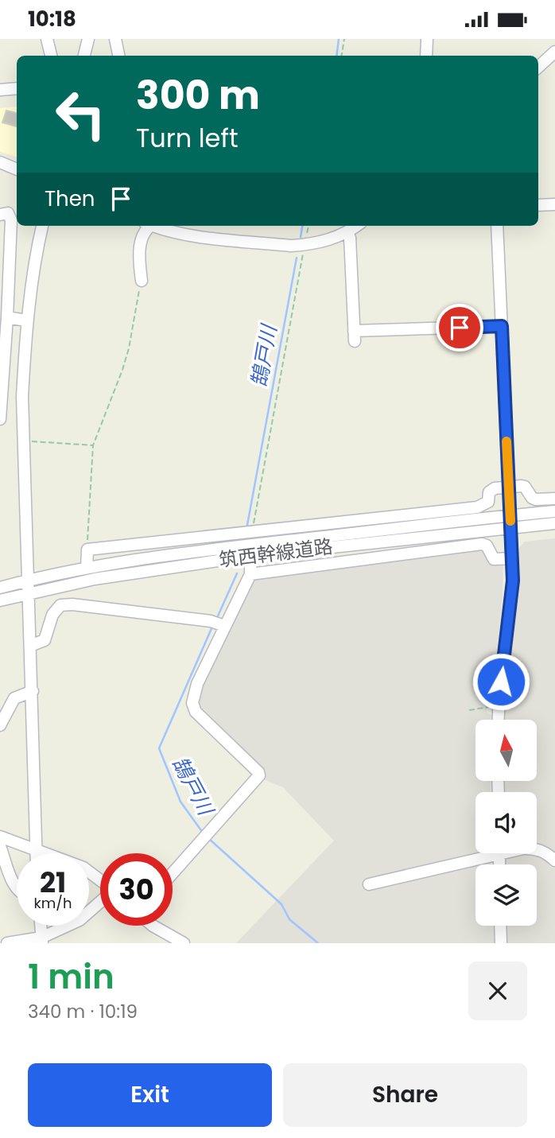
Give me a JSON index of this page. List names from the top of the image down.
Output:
{
  "streets": {
    "street": ["筑西幹線道路"]
  },
  "water": ["鵠戸川"],
  "north": "top",
  "page": {
    "status": "10:18",
    "turn": ["300 m", "Turn left"],
    "then": "Then",
    "speed": "21 km/h",
    "limit": "30",
    "heading": ["1 min", "340 m · 10:19"],
    "buttons": ["Exit", "Share"]
  }
}
